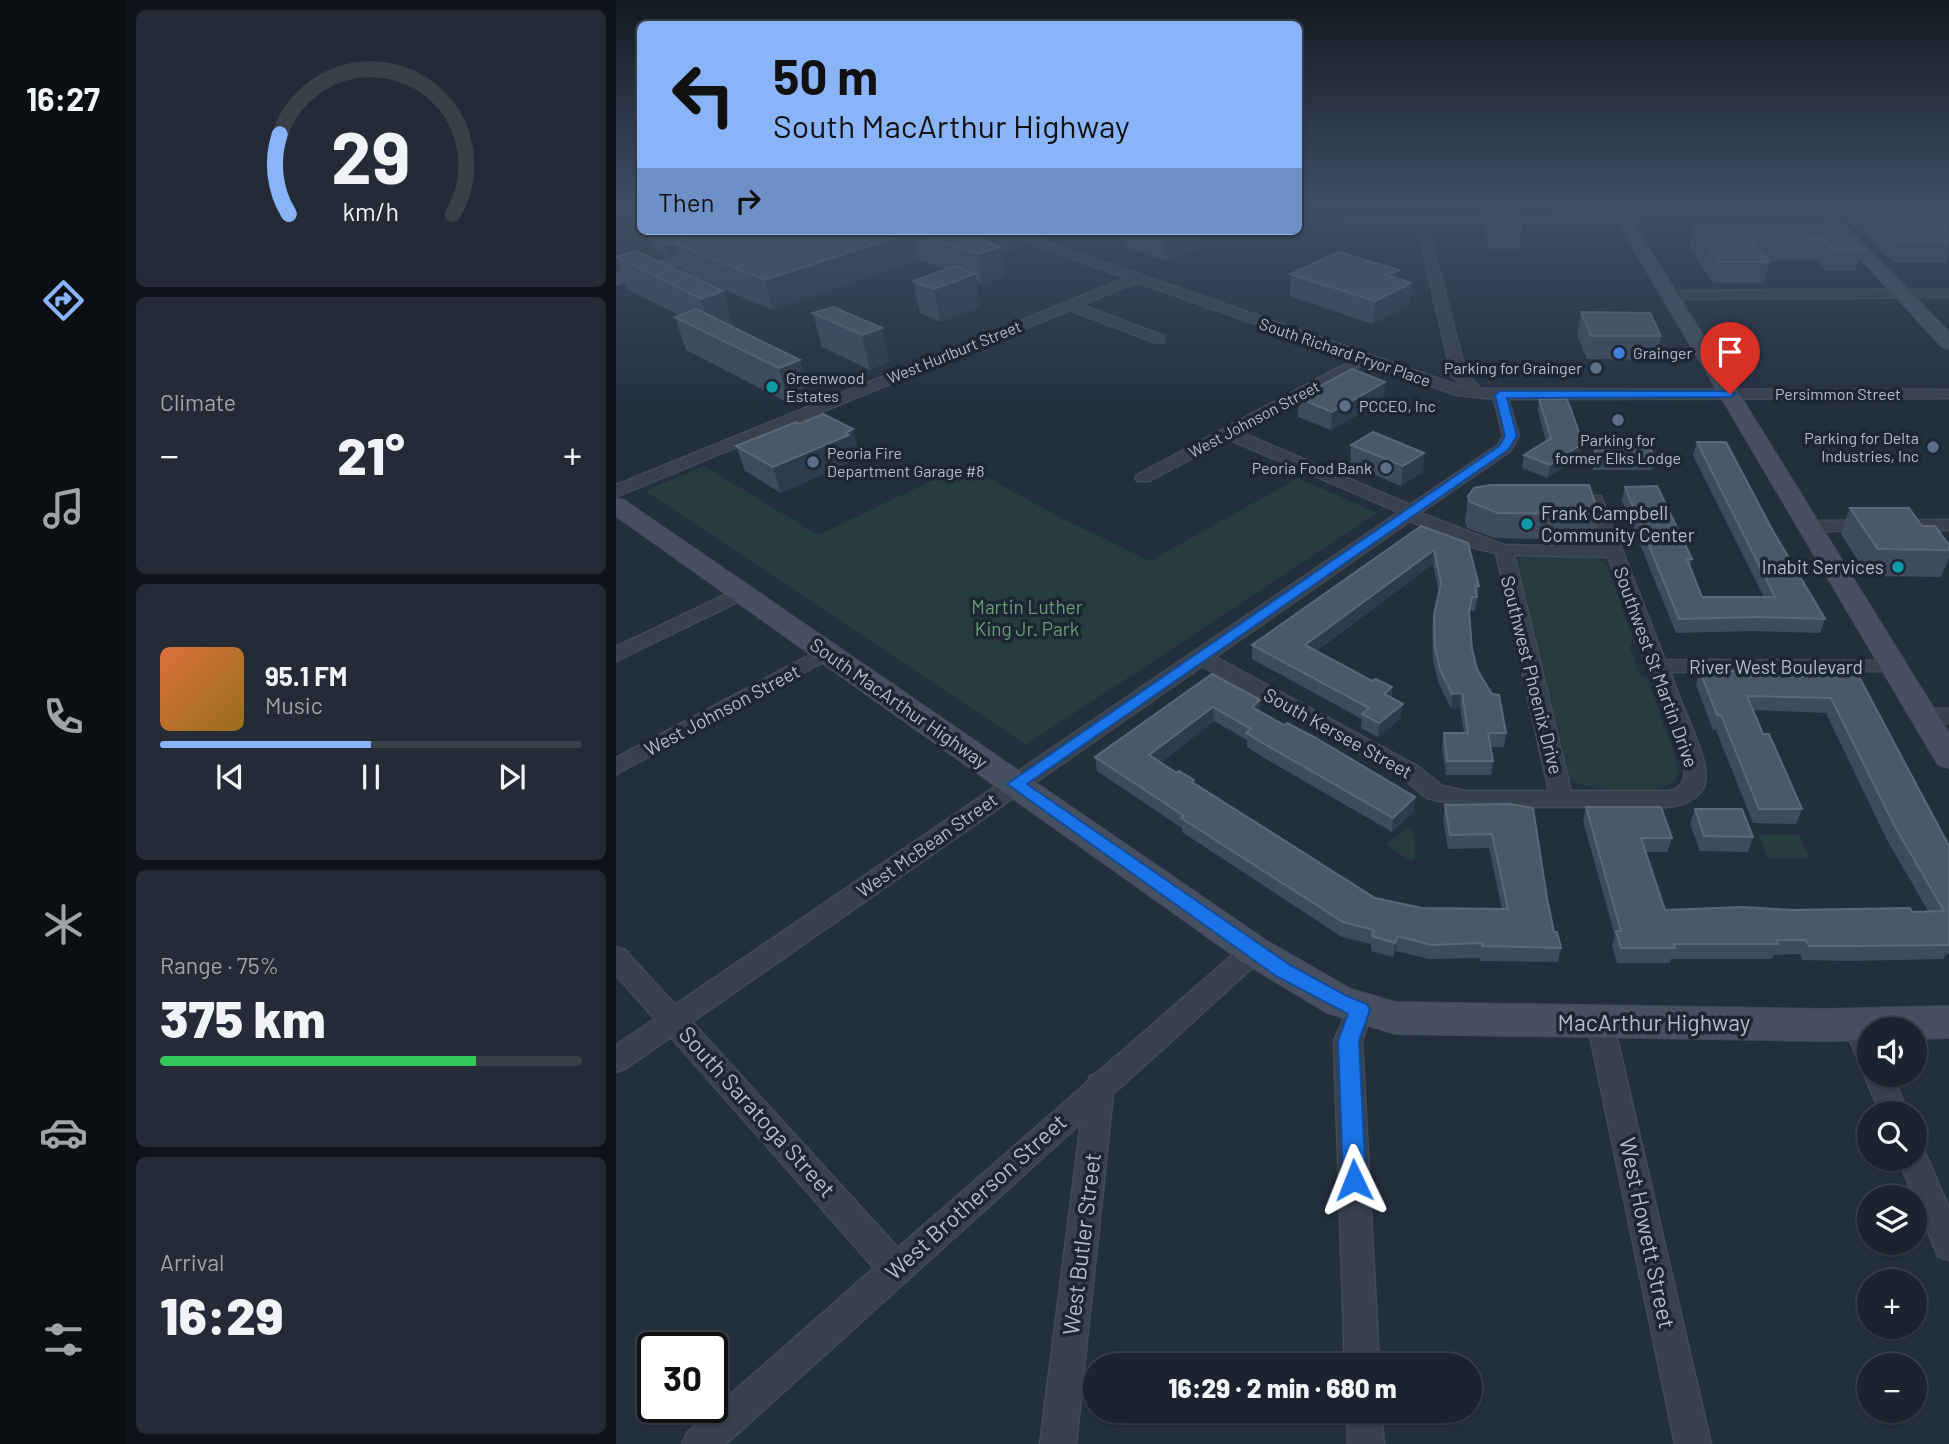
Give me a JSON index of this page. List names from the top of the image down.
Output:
{
  "streets": {
    "main road": ["South MacArthur Highway", "MacArthur Highway"],
    "street": [
      "West Hurlburt Street",
      "South Richard Pryor Place",
      "Persimmon Street",
      "West Johnson Street",
      "Southwest St Martin Drive",
      "River West Boulevard",
      "Southwest Phoenix Drive",
      "South Kersee Street",
      "West McBean Street",
      "South Saratoga Street",
      "West Brotherson Street",
      "West Howett Street",
      "West Butler Street"
    ]
  },
  "crossings": [
    ["West Hurlburt Street", "South Richard Pryor Place"],
    ["South Richard Pryor Place", "Persimmon Street"],
    ["South Richard Pryor Place", "West Johnson Street"],
    ["Persimmon Street", "West McBean Street"],
    ["West Johnson Street", "South MacArthur Highway"],
    ["Southwest St Martin Drive", "River West Boulevard"],
    ["Southwest St Martin Drive", "South Kersee Street"],
    ["Southwest Phoenix Drive", "South Kersee Street"],
    ["South MacArthur Highway", "West McBean Street"],
    ["South MacArthur Highway", "MacArthur Highway"],
    ["South MacArthur Highway", "West Brotherson Street"],
    ["South Kersee Street", "West McBean Street"],
    ["West McBean Street", "South Saratoga Street"],
    ["MacArthur Highway", "West Howett Street"],
    ["South Saratoga Street", "West Brotherson Street"],
    ["West Brotherson Street", "West Butler Street"]
  ],
  "parks": ["Martin Luther King Jr. Park"],
  "places": [
    "Grainger",
    "Parking for Grainger",
    "Greenwood Estates",
    "PCCEO, Inc",
    "Parking for former Elks Lodge",
    "Parking for Delta Industries, Inc",
    "Peoria Fire Department Garage #8",
    "Peoria Food Bank",
    "Frank Campbell Community Center",
    "Inabit Services"
  ],
  "page": {
    "tabs": "16:27",
    "turn": ["50 m", "South MacArthur Highway"],
    "then": "Then",
    "tile": [
      "Climate",
      ["Range · 75%", "375 km"],
      ["Arrival", "16:29"]
    ],
    "heat": ["−", "21°", "+"],
    "song": ["95.1 FM", "Music"],
    "map_buttons": ["+", "−"],
    "limit": "30",
    "trip": "16:29 · 2 min · 680 m",
    "gauge": ["29", "km/h"]
  }
}
